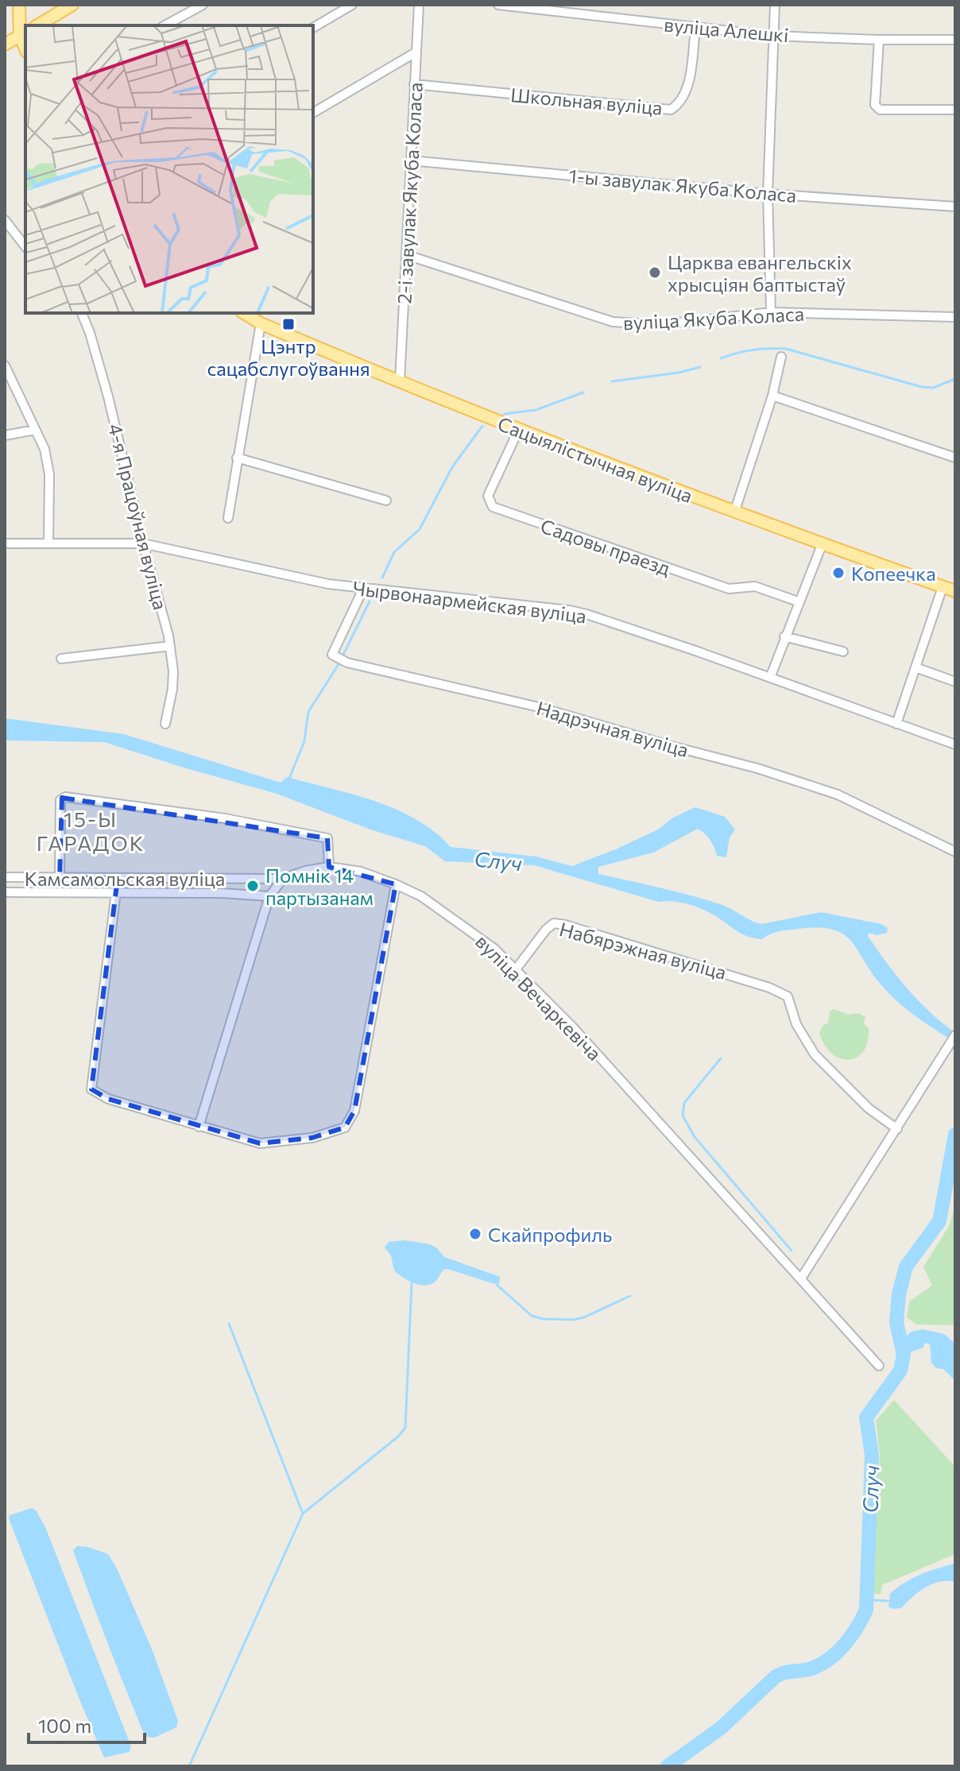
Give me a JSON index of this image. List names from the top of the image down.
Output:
{
  "streets": {
    "main road": ["Сацыялістычная вуліца"],
    "street": [
      "вуліца Алешкі",
      "Школьная вуліца",
      "1-ы завулак Якуба Коласа",
      "2-і завулак Якуба Коласа",
      "вуліца Якуба Коласа",
      "4-я Працоўная вуліца",
      "Садовы праезд",
      "Чырвонаармейская вуліца",
      "Надрэчная вуліца",
      "Камсамольская вуліца",
      "Набярэжная вуліца",
      "вуліца Вечаркевіча"
    ]
  },
  "crossings": [
    ["вуліца Алешкі", "Школьная вуліца"],
    ["Школьная вуліца", "2-і завулак Якуба Коласа"],
    ["1-ы завулак Якуба Коласа", "2-і завулак Якуба Коласа"],
    ["2-і завулак Якуба Коласа", "вуліца Якуба Коласа"],
    ["2-і завулак Якуба Коласа", "Сацыялістычная вуліца"],
    ["Сацыялістычная вуліца", "Садовы праезд"],
    ["4-я Працоўная вуліца", "Чырвонаармейская вуліца"],
    ["Чырвонаармейская вуліца", "Надрэчная вуліца"],
    ["Камсамольская вуліца", "вуліца Вечаркевіча"],
    ["Набярэжная вуліца", "вуліца Вечаркевіча"]
  ],
  "districts": ["15-Ы ГАРАДОК"],
  "water": ["Случ"],
  "places": {
    "other": [
      "Царква евангельскіх хрысціян баптыстаў",
      "Копеечка",
      "Помнік 14 партызанам",
      "Скайпрофиль"
    ],
    "transit": ["Цэнтр сацабслугоўвання"]
  },
  "scale_bar": "100 m"
}
